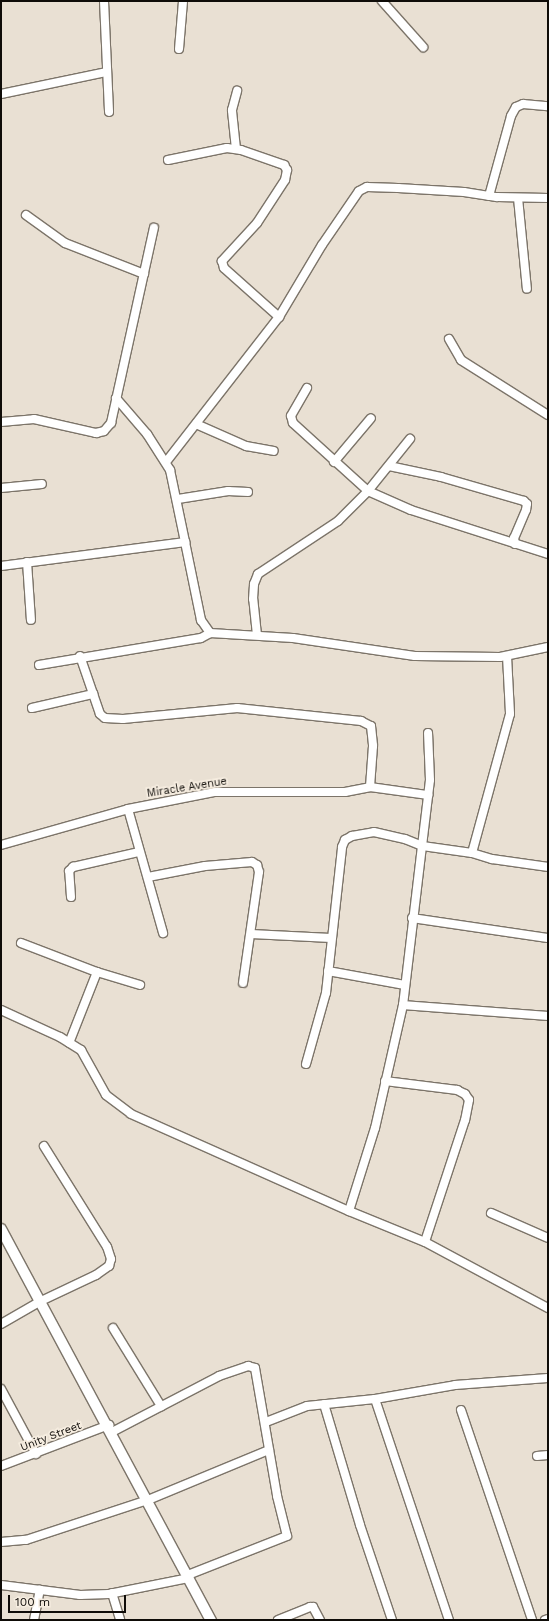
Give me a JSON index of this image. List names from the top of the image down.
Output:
{
  "streets": {
    "street": ["Miracle Avenue", "Unity Street"]
  },
  "scale_bar": "100 m"
}
